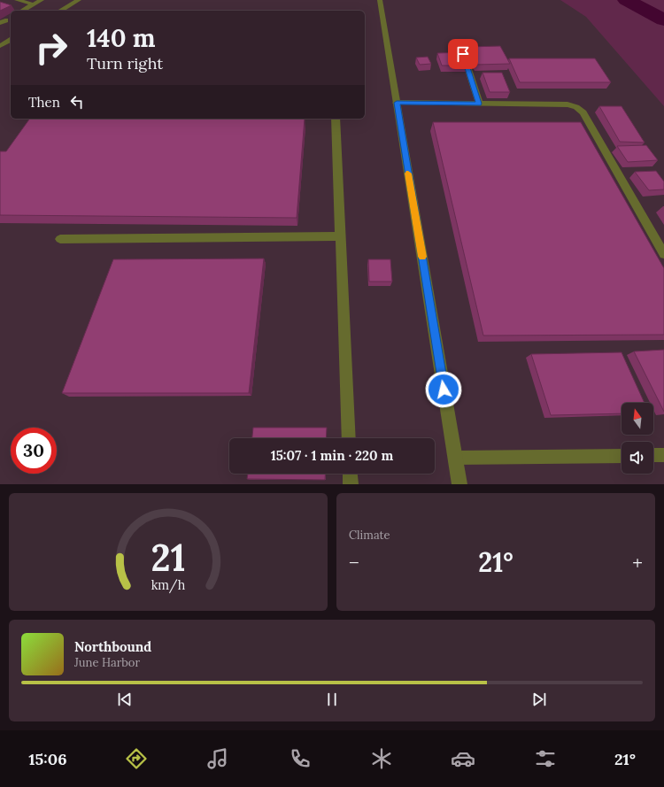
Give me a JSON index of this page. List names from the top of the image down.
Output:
{
  "north": "top",
  "page": {
    "turn": ["140 m", "Turn right"],
    "then": "Then",
    "limit": "30",
    "trip": "15:07 · 1 min · 220 m",
    "tile": "Climate",
    "heat": ["−", "21°", "+"],
    "song": ["Northbound", "June Harbor"],
    "tabs": ["15:06", "21°"],
    "gauge": ["21", "km/h"]
  }
}
